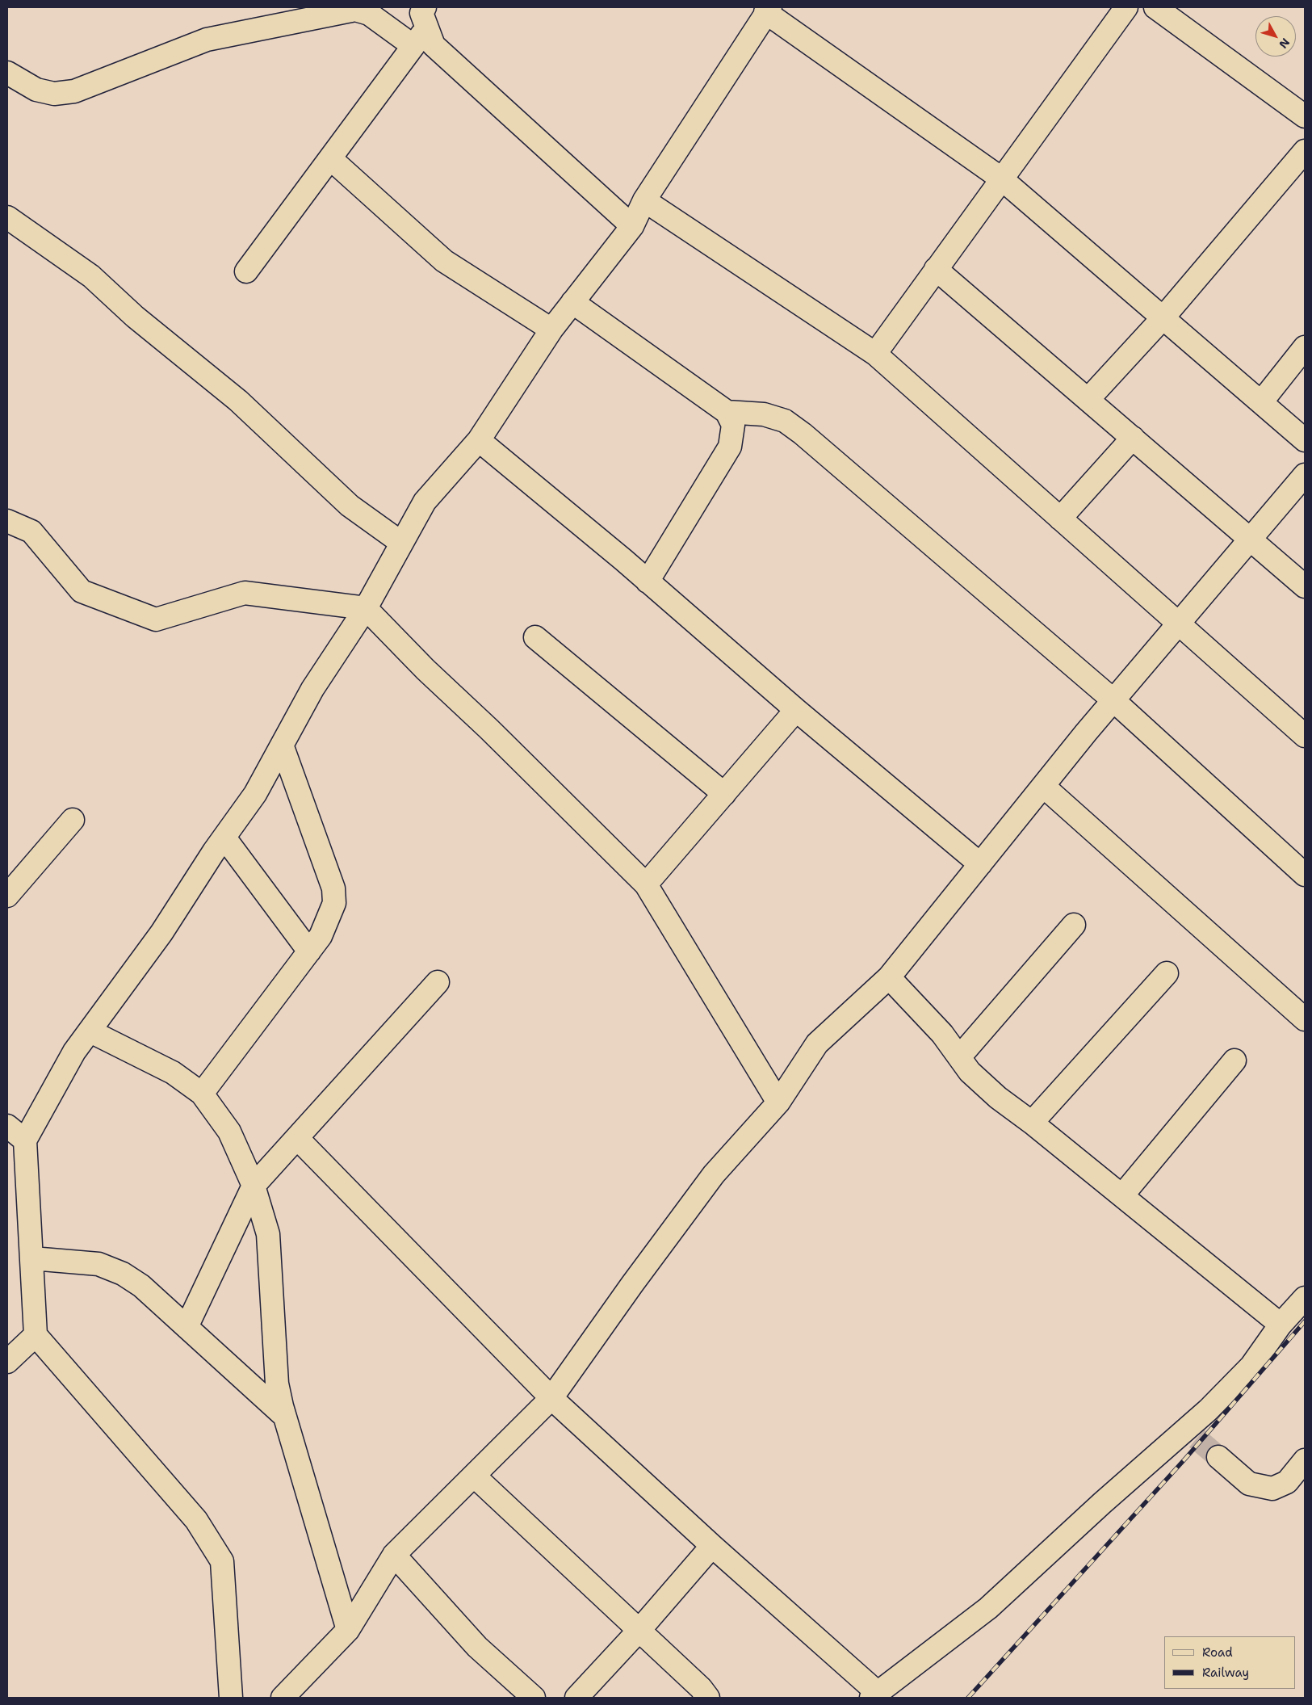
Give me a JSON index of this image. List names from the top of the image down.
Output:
{
  "legend": ["Road", "Railway"],
  "north": "bottom right"
}
